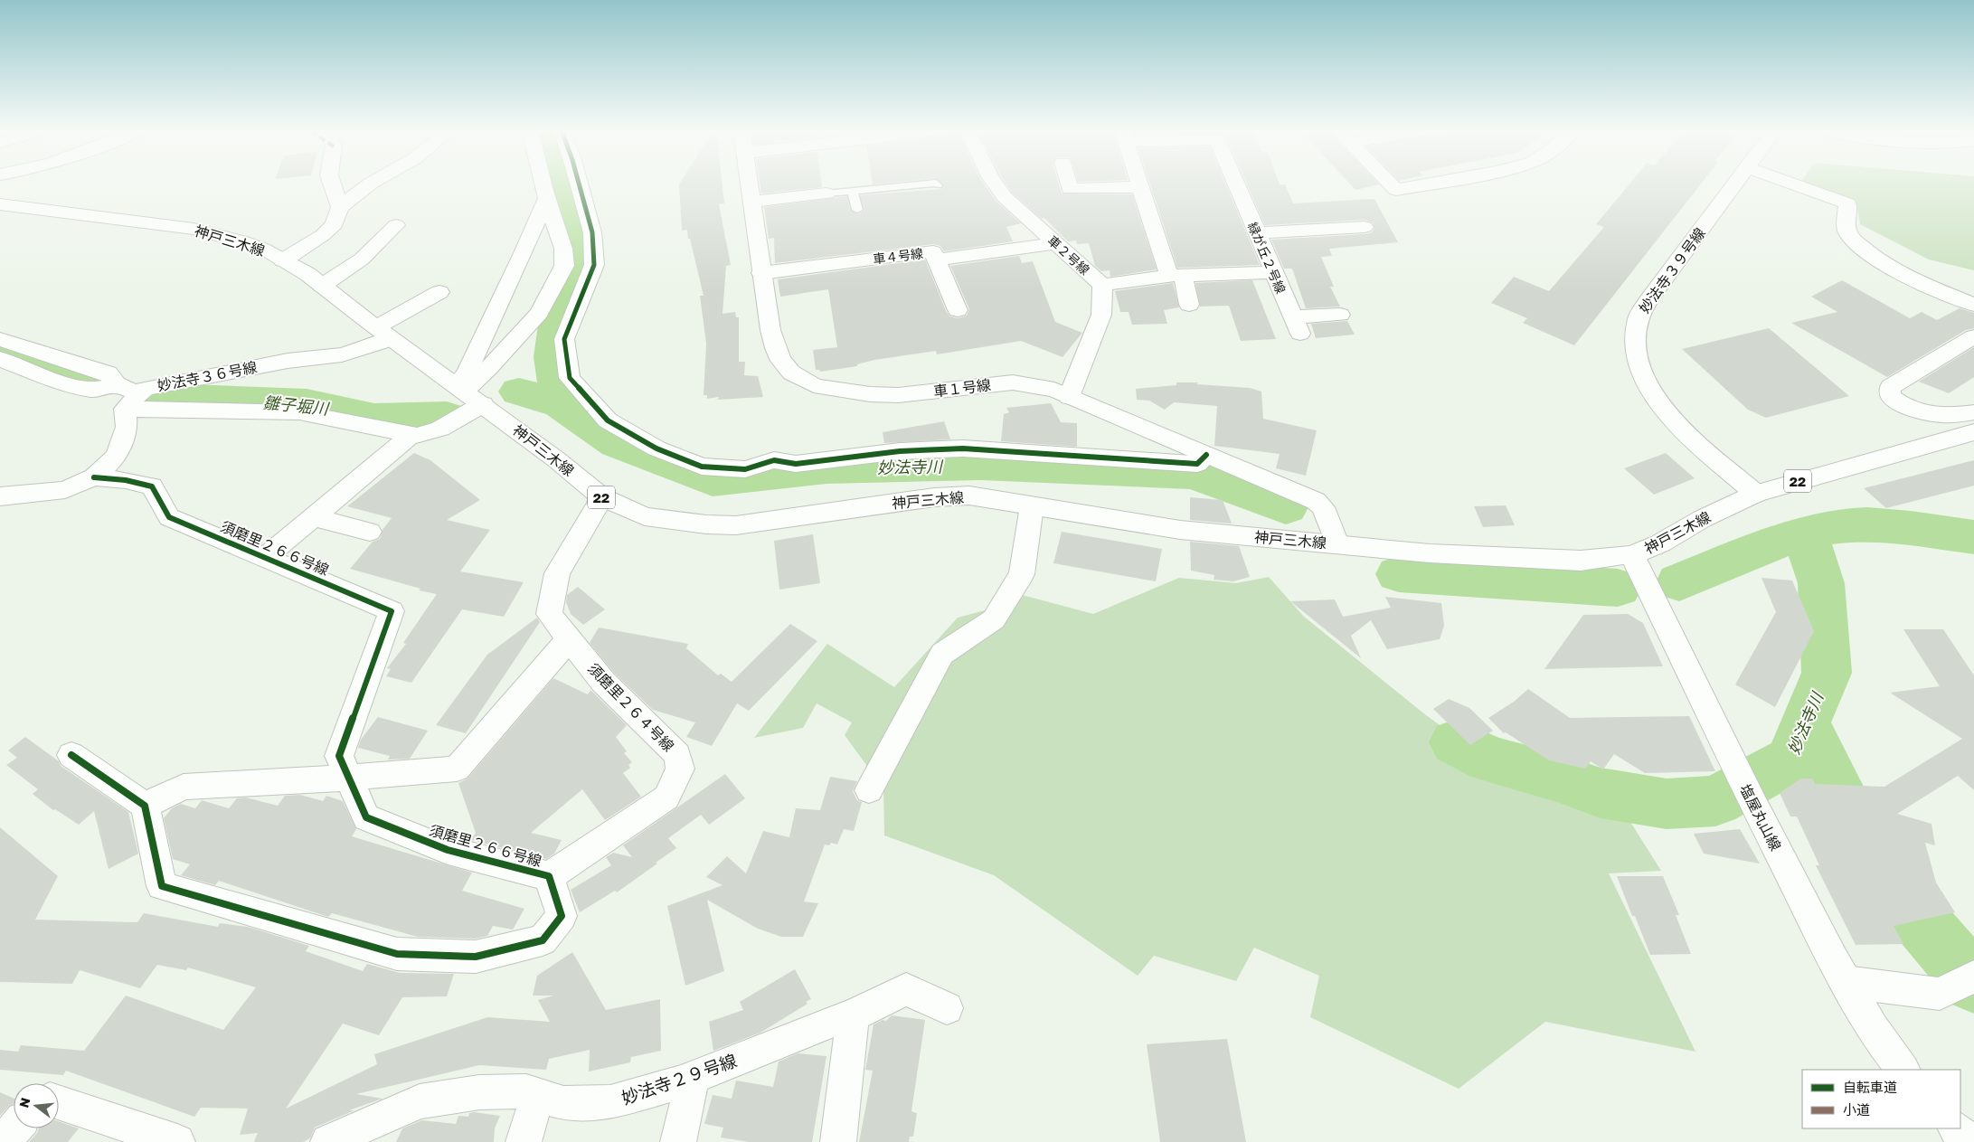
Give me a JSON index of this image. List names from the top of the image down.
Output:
{
  "streets": {
    "street": [
      "神戸三木線",
      "車２号線",
      "車４号線",
      "緑が丘２号線",
      "妙法寺３９号線",
      "妙法寺３６号線",
      "車１号線",
      "22",
      "須磨里２６６号線",
      "須磨里２６４号線",
      "塩屋丸山線",
      "妙法寺２９号線"
    ]
  },
  "crossings": [
    ["神戸三木線", "妙法寺３９号線"],
    ["神戸三木線", "妙法寺３６号線"],
    ["神戸三木線", "車１号線"],
    ["神戸三木線", "須磨里２６４号線"],
    ["神戸三木線", "塩屋丸山線"],
    ["車２号線", "車４号線"],
    ["車２号線", "車１号線"],
    ["車４号線", "車１号線"],
    ["須磨里２６６号線", "須磨里２６４号線"]
  ],
  "water": ["雛子堀川", "妙法寺川"],
  "legend": ["自転車道", "小道"],
  "north": "left"
}
